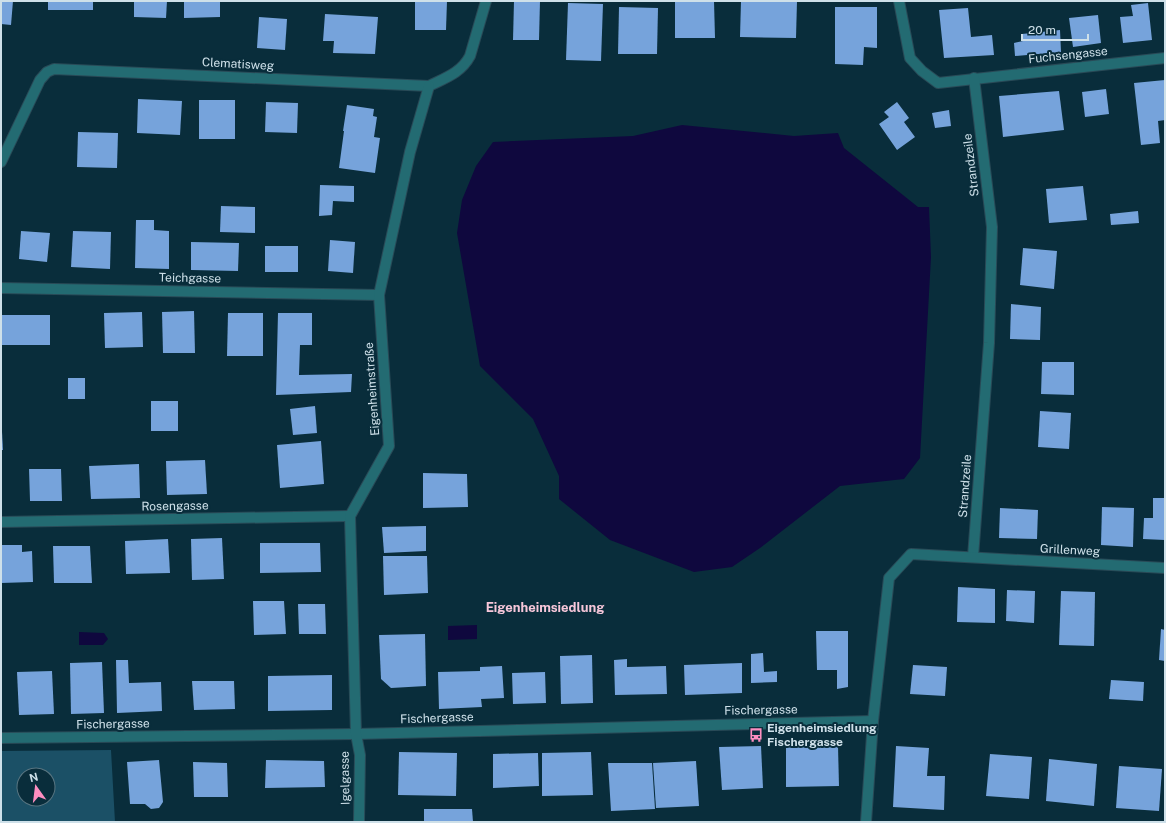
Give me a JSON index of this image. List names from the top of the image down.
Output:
{
  "streets": {
    "street": [
      "Fuchsengasse",
      "Clematisweg",
      "Strandzeile",
      "Teichgasse",
      "Eigenheimstraße",
      "Rosengasse",
      "Grillenweg",
      "Fischergasse",
      "Igelgasse"
    ]
  },
  "crossings": [
    ["Fuchsengasse", "Strandzeile"],
    ["Clematisweg", "Eigenheimstraße"],
    ["Strandzeile", "Grillenweg"],
    ["Teichgasse", "Eigenheimstraße"],
    ["Eigenheimstraße", "Rosengasse"],
    ["Fischergasse", "Igelgasse"]
  ],
  "districts": ["Eigenheimsiedlung"],
  "places": {
    "bus stop": ["Eigenheimsiedlung Fischergasse"]
  },
  "scale_bar": "20 m",
  "north": "top"
}
